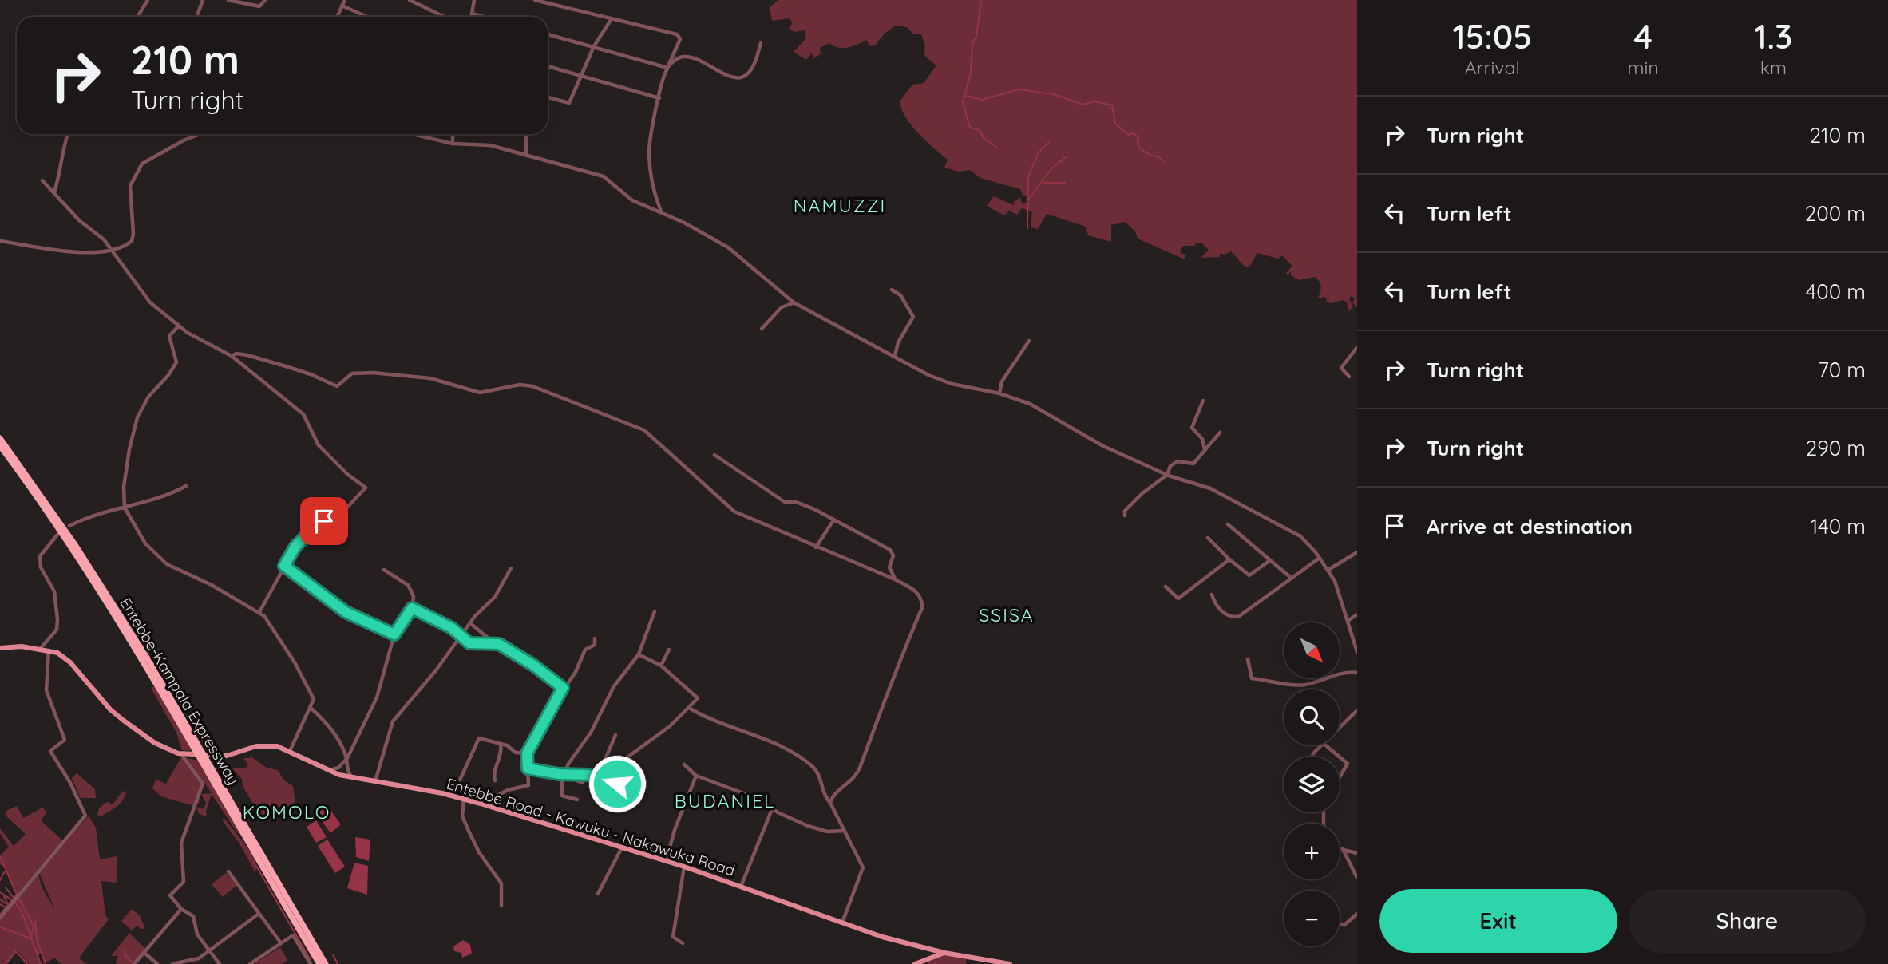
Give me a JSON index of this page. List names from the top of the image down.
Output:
{
  "streets": {
    "highway": ["Entebbe-Kampala Expressway"],
    "main road": ["Entebbe Road - Kawuku - Nakawuka Road"]
  },
  "districts": [
    "NAMUZZI",
    "SSISA",
    "BUDANIEL",
    "KOMOLO"
  ],
  "north": "bottom right",
  "page": {
    "eta": [
      "15:05",
      "Arrival",
      "4",
      "min",
      "1.3",
      "km"
    ],
    "turn": ["210 m", "Turn right"],
    "list": [
      {
        "name": "Turn right",
        "value": "210 m"
      },
      {
        "name": "Turn left",
        "value": "200 m"
      },
      {
        "name": "Turn left",
        "value": "400 m"
      },
      {
        "name": "Turn right",
        "value": "70 m"
      },
      {
        "name": "Turn right",
        "value": "290 m"
      },
      {
        "name": "Arrive at destination",
        "value": "140 m"
      }
    ],
    "map_buttons": ["+", "−"],
    "buttons": ["Exit", "Share"]
  }
}
